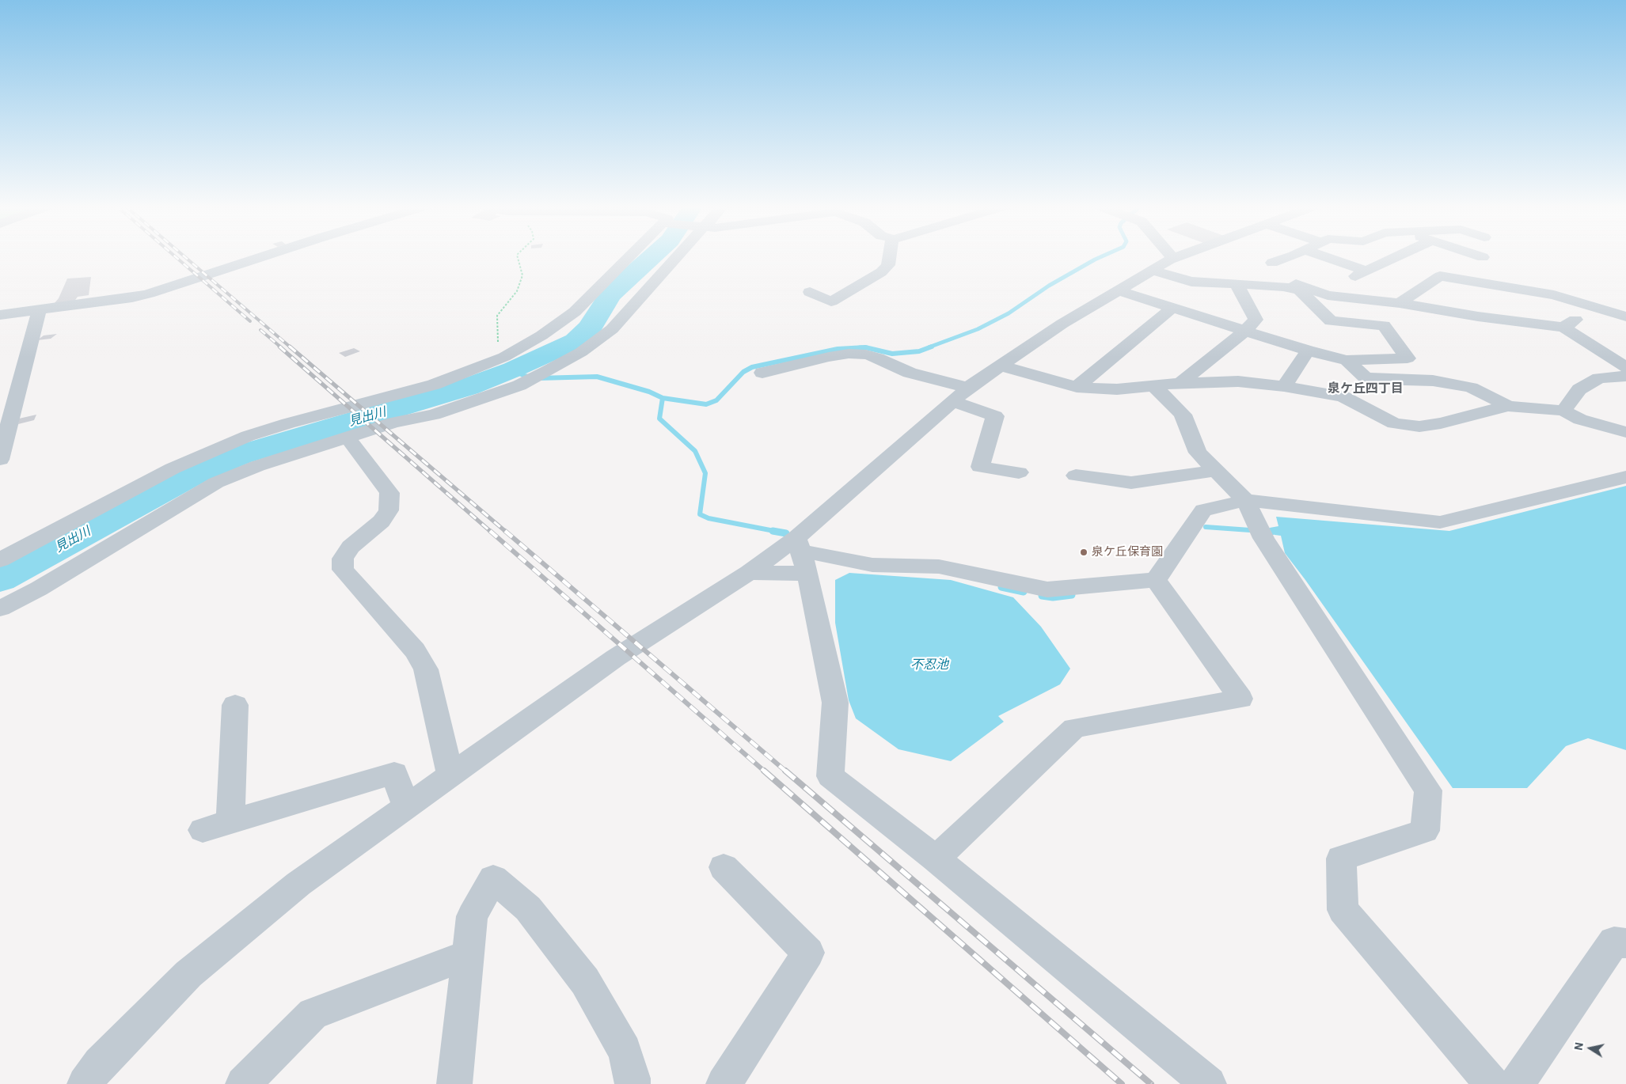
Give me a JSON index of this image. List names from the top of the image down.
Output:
{
  "districts": ["泉ケ丘四丁目"],
  "water": ["見出川", "不忍池"],
  "places": ["泉ケ丘保育園"],
  "north": "left"
}
